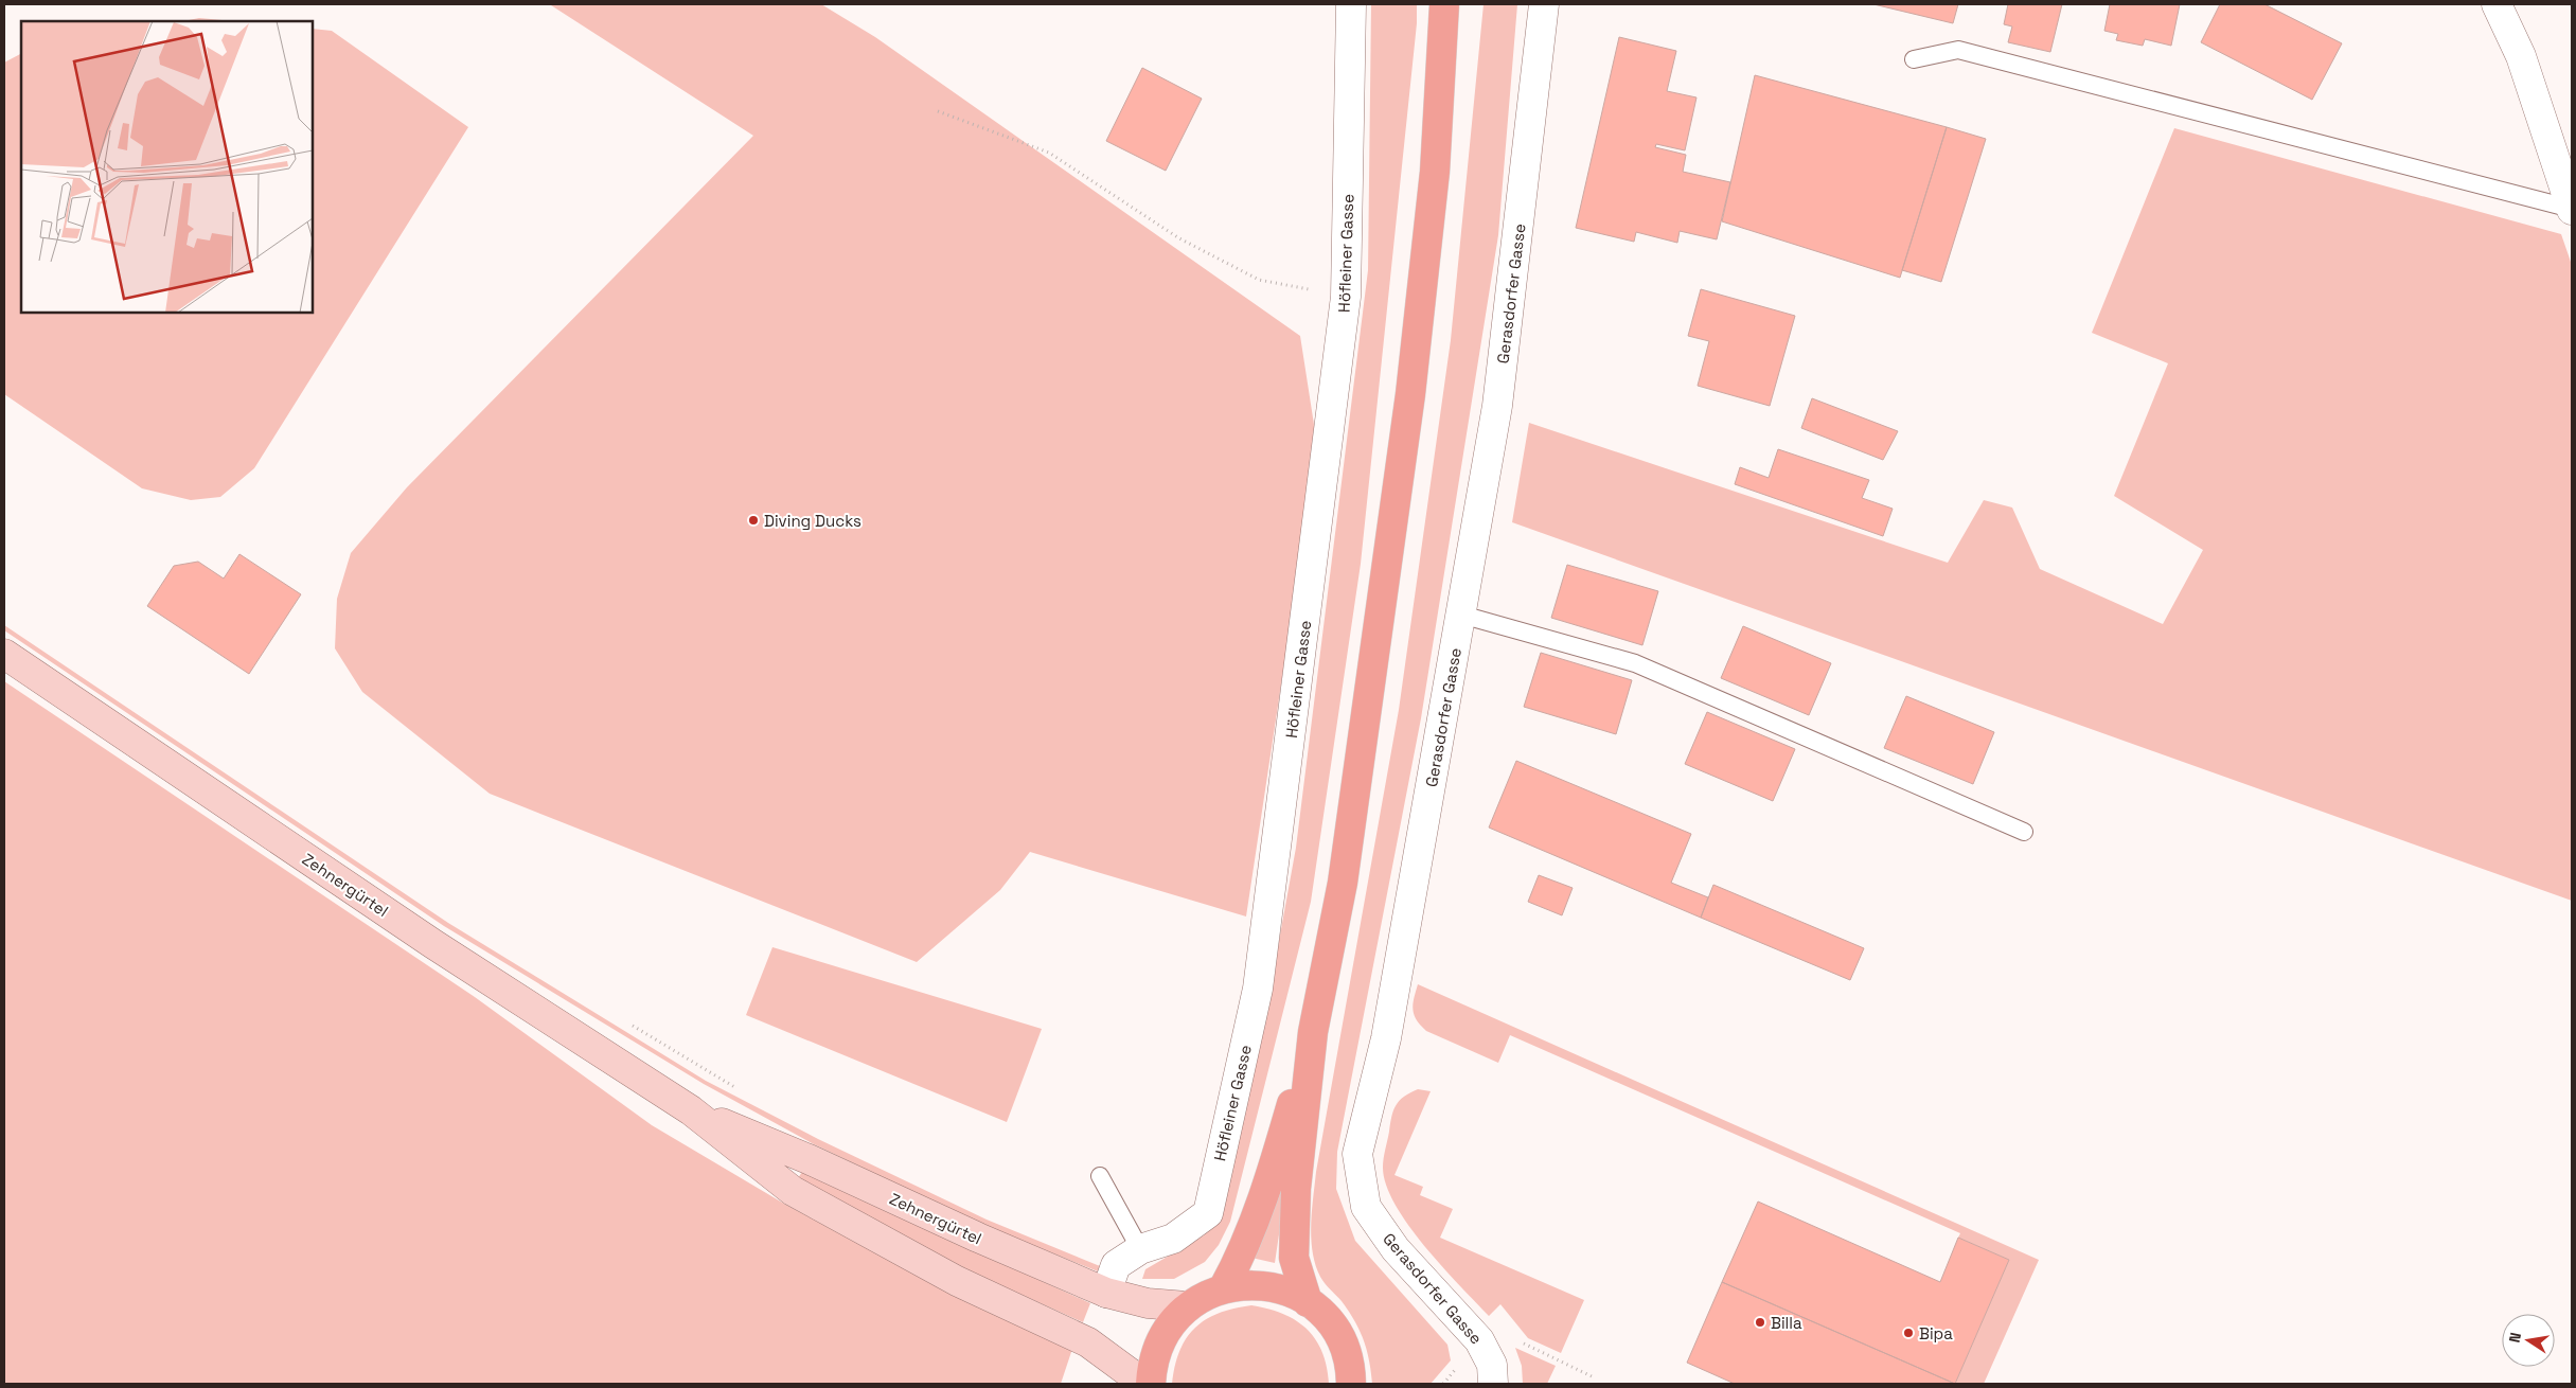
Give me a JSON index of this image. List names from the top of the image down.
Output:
{
  "streets": {
    "main road": ["Zehnergürtel"],
    "street": ["Höfleiner Gasse", "Gerasdorfer Gasse"]
  },
  "crossings": [
    ["Höfleiner Gasse", "Zehnergürtel"]
  ],
  "places": ["Diving Ducks", "Billa", "Bipa"],
  "north": "left"
}
